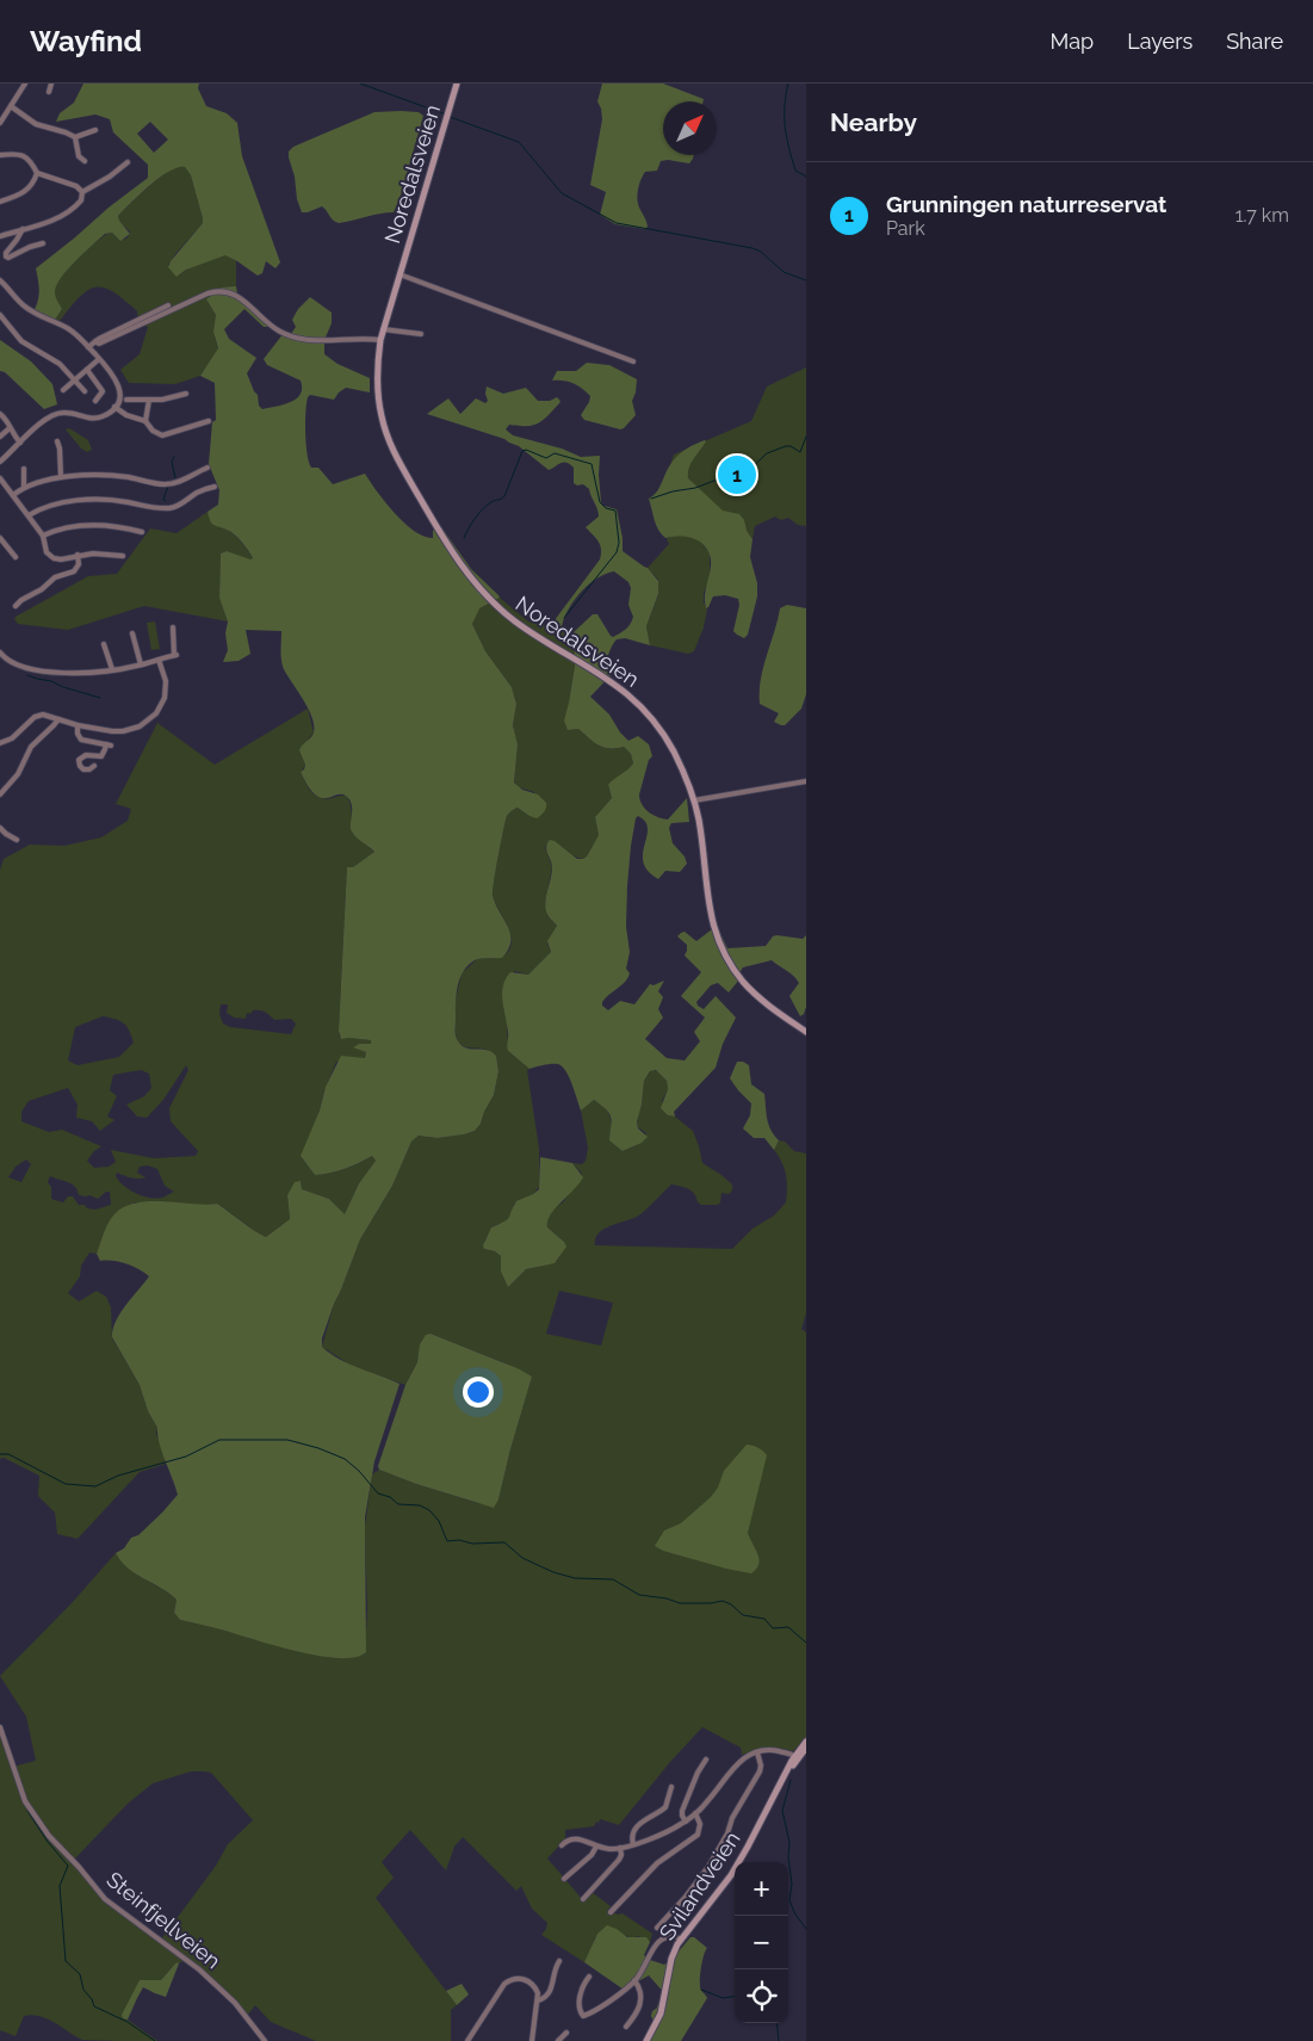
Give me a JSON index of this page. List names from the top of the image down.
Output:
{
  "streets": {
    "main road": ["Noredalsveien", "Svilandveien"],
    "street": ["Steinfjellveien"]
  },
  "north": "top right",
  "page": {
    "header": "Wayfind",
    "nav": ["Map", "Layers", "Share"],
    "heading": "Nearby",
    "list": [
      {
        "mark": "1",
        "name": "Grunningen naturreservat",
        "note": "Park",
        "value": "1.7 km"
      }
    ],
    "pins": "1",
    "map_buttons": ["+", "−"]
  }
}
